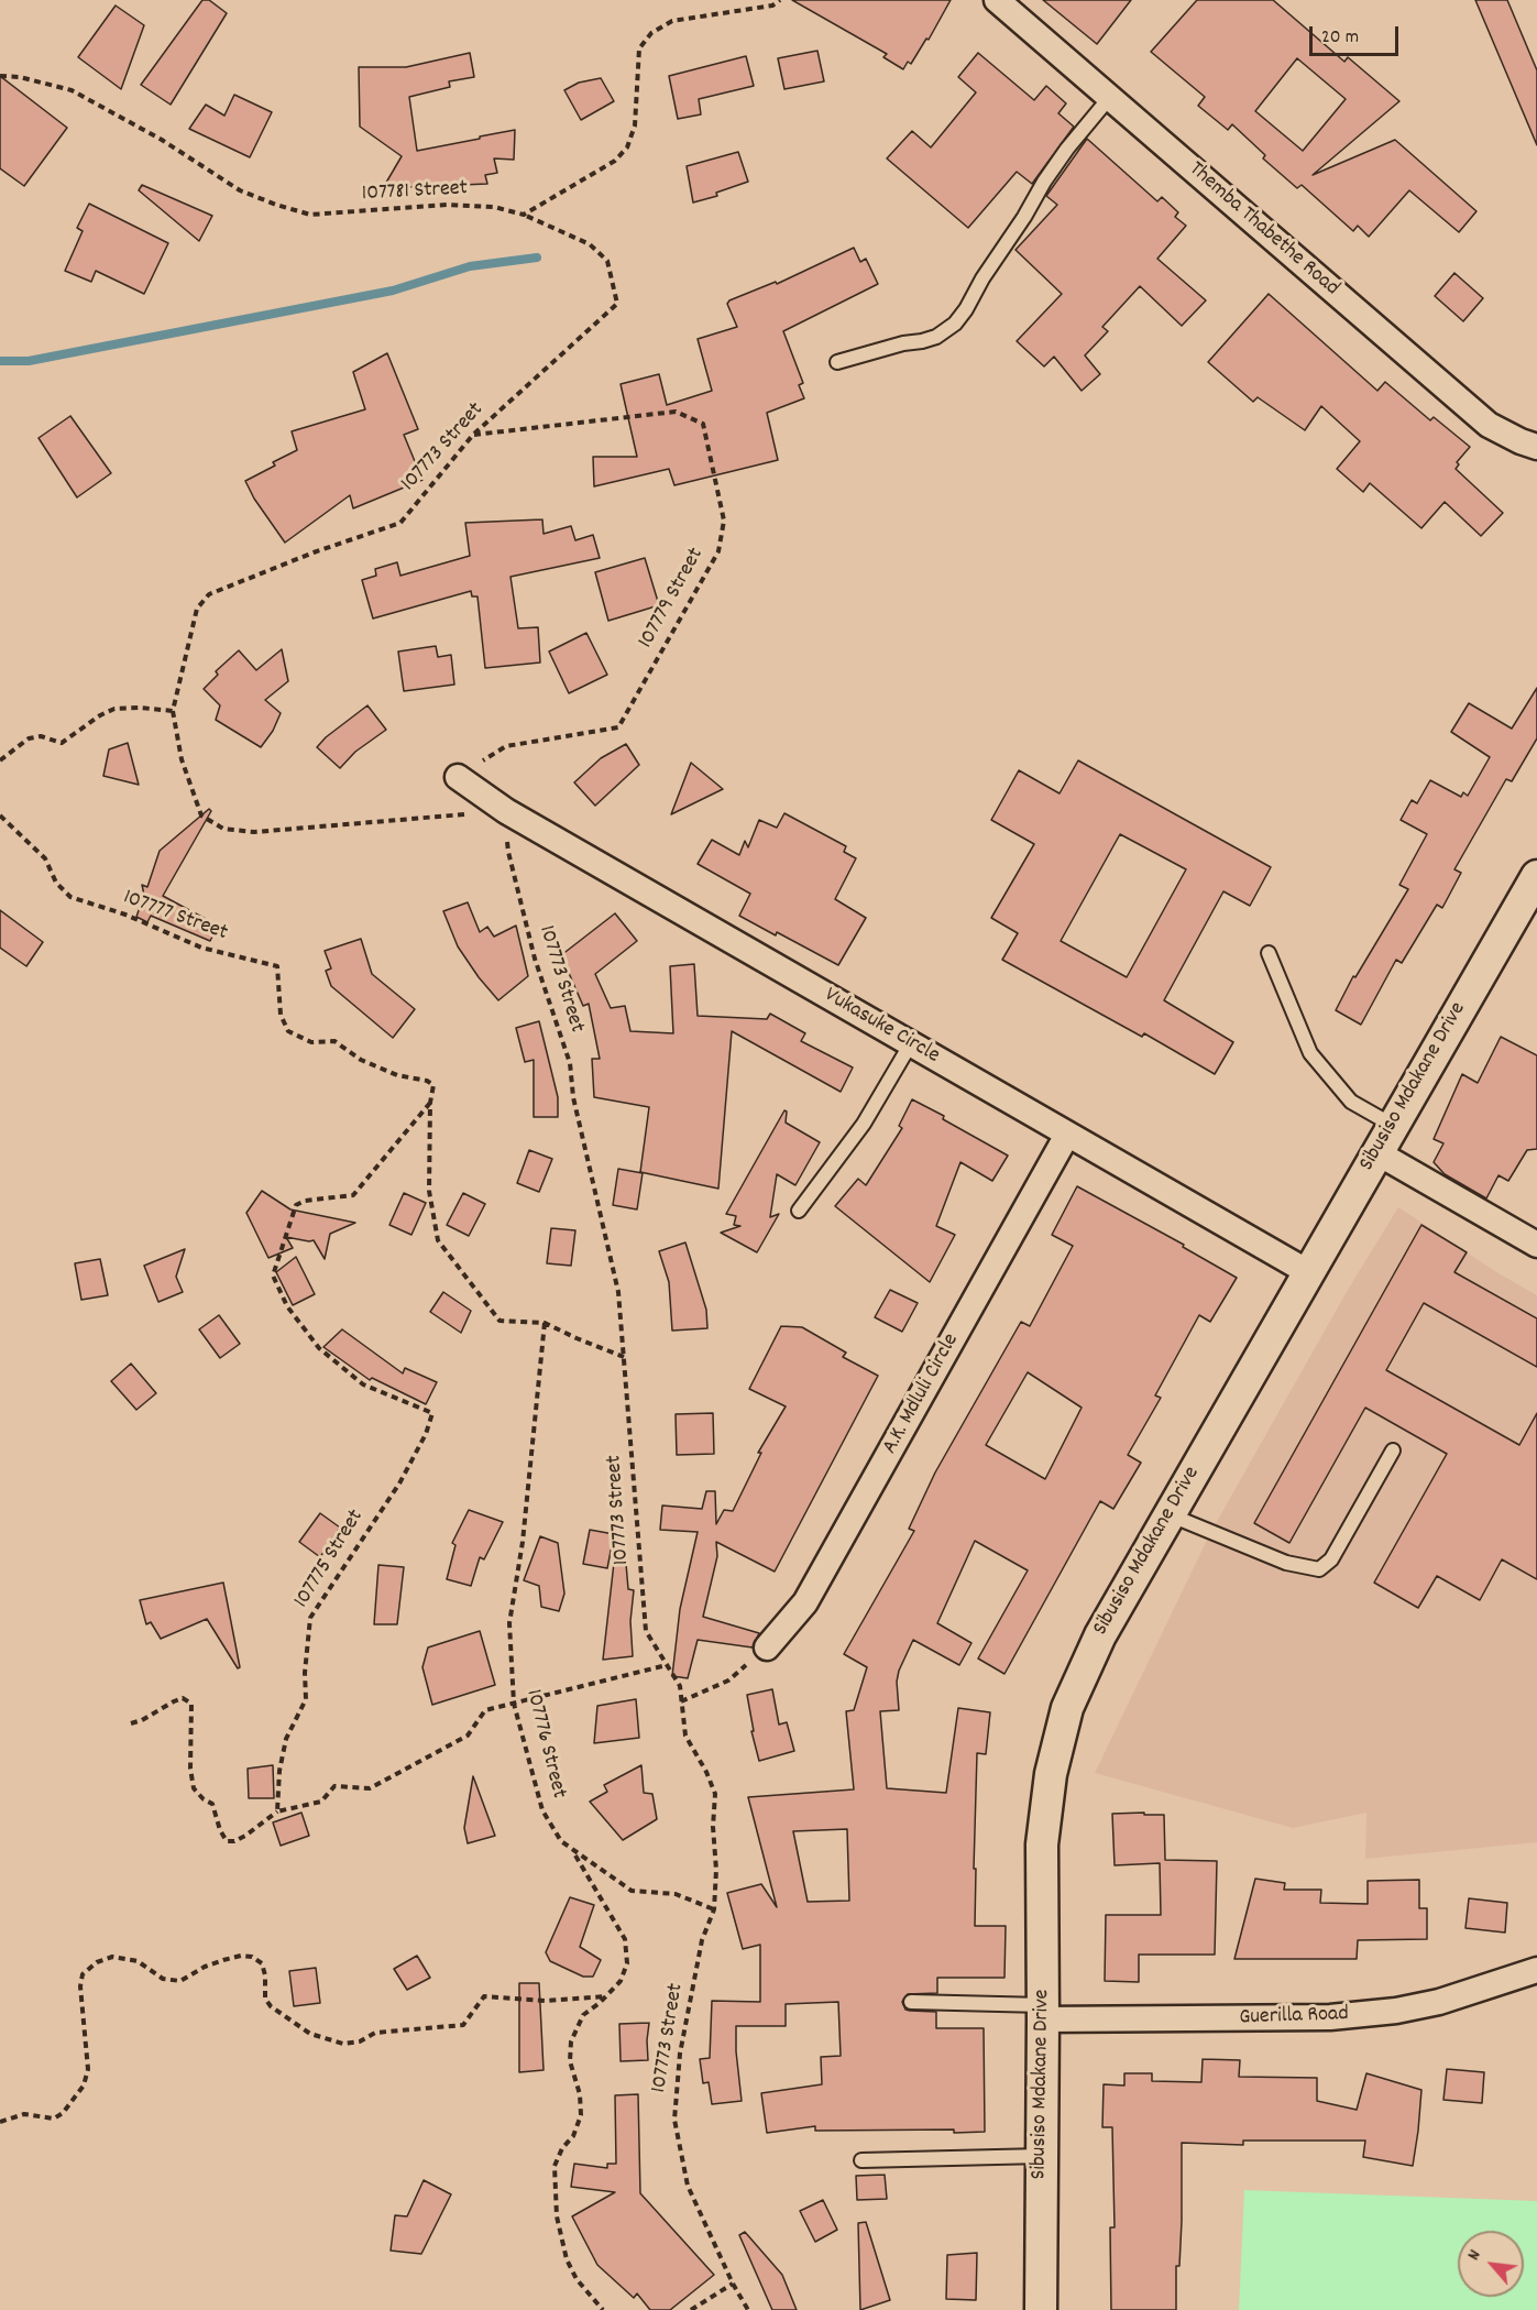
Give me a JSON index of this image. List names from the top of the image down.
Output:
{
  "streets": {
    "street": [
      "Themba Thabethe Road",
      "Vukasuke Circle",
      "Sibusiso Mdakane Drive",
      "A.K. Mdluli Circle",
      "Guerilla Road"
    ],
    "path": [
      "107781 Street",
      "107773 Street",
      "107779 Street",
      "107777 Street",
      "107775 Street",
      "107776 Street"
    ]
  },
  "crossings": [
    ["107781 Street", "107773 Street"],
    ["107773 Street", "107779 Street"],
    ["107773 Street", "107777 Street"],
    ["107773 Street", "Vukasuke Circle"],
    ["107773 Street", "107776 Street"],
    ["107779 Street", "Vukasuke Circle"],
    ["107777 Street", "107775 Street"],
    ["107777 Street", "107776 Street"],
    ["Vukasuke Circle", "Sibusiso Mdakane Drive"],
    ["Vukasuke Circle", "A.K. Mdluli Circle"],
    ["Sibusiso Mdakane Drive", "Guerilla Road"]
  ],
  "scale_bar": "20 m",
  "north": "top left"
}
